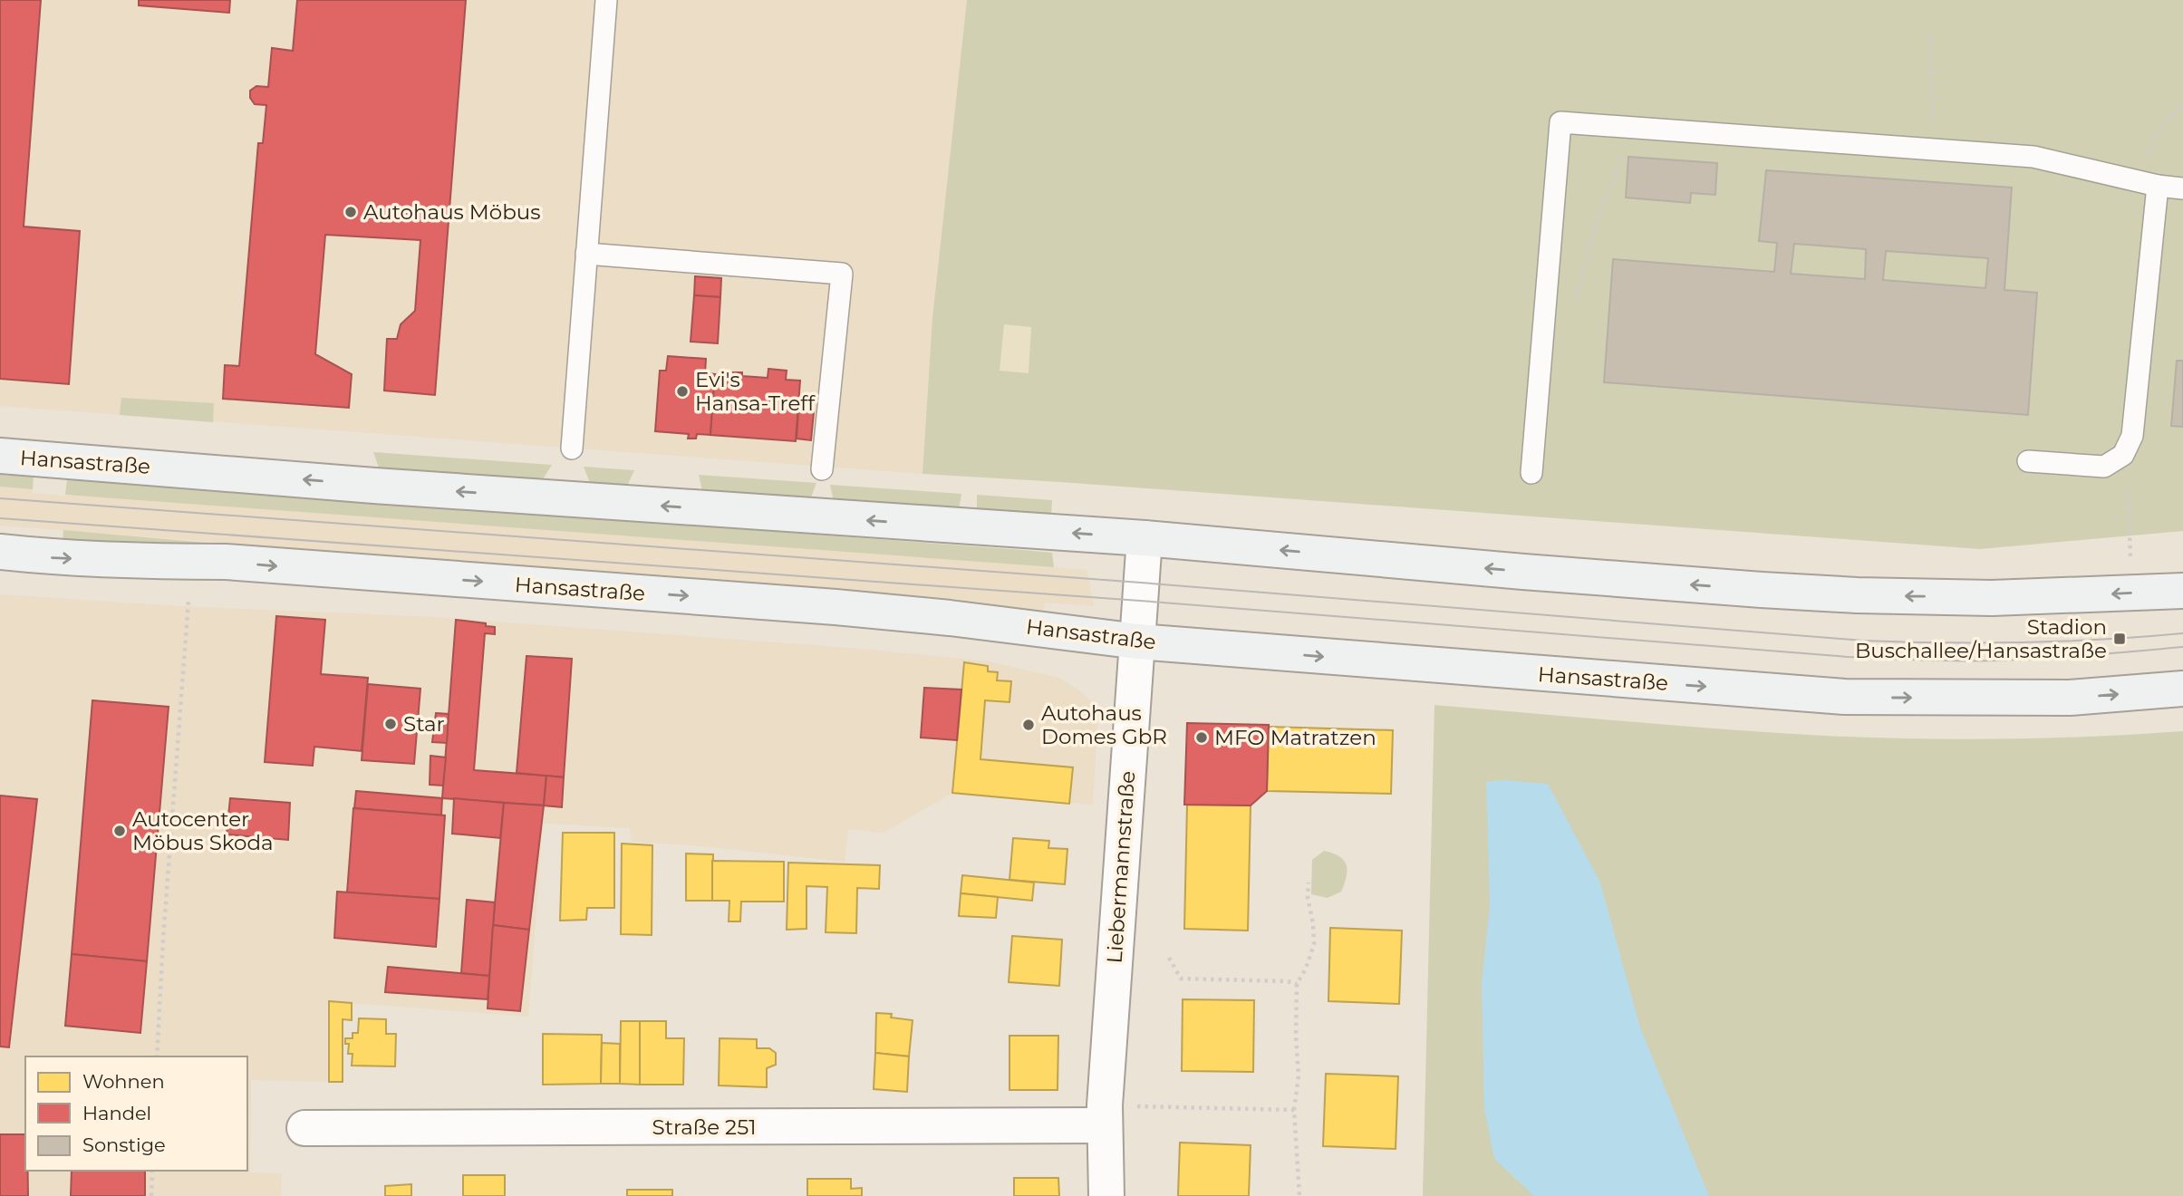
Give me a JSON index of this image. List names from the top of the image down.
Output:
{
  "streets": {
    "main road": ["Hansastraße"],
    "street": ["Liebermannstraße", "Straße 251"]
  },
  "crossings": [
    ["Hansastraße", "Liebermannstraße"],
    ["Liebermannstraße", "Straße 251"]
  ],
  "places": {
    "other": [
      "Autohaus Möbus",
      "Evi's Hansa-Treff",
      "Star",
      "Autohaus Domes GbR",
      "MFO Matratzen",
      "Autocenter Möbus Skoda"
    ],
    "transit": ["Stadion Buschallee/Hansastraße"]
  },
  "legend": ["Wohnen", "Handel", "Sonstige"]
}
